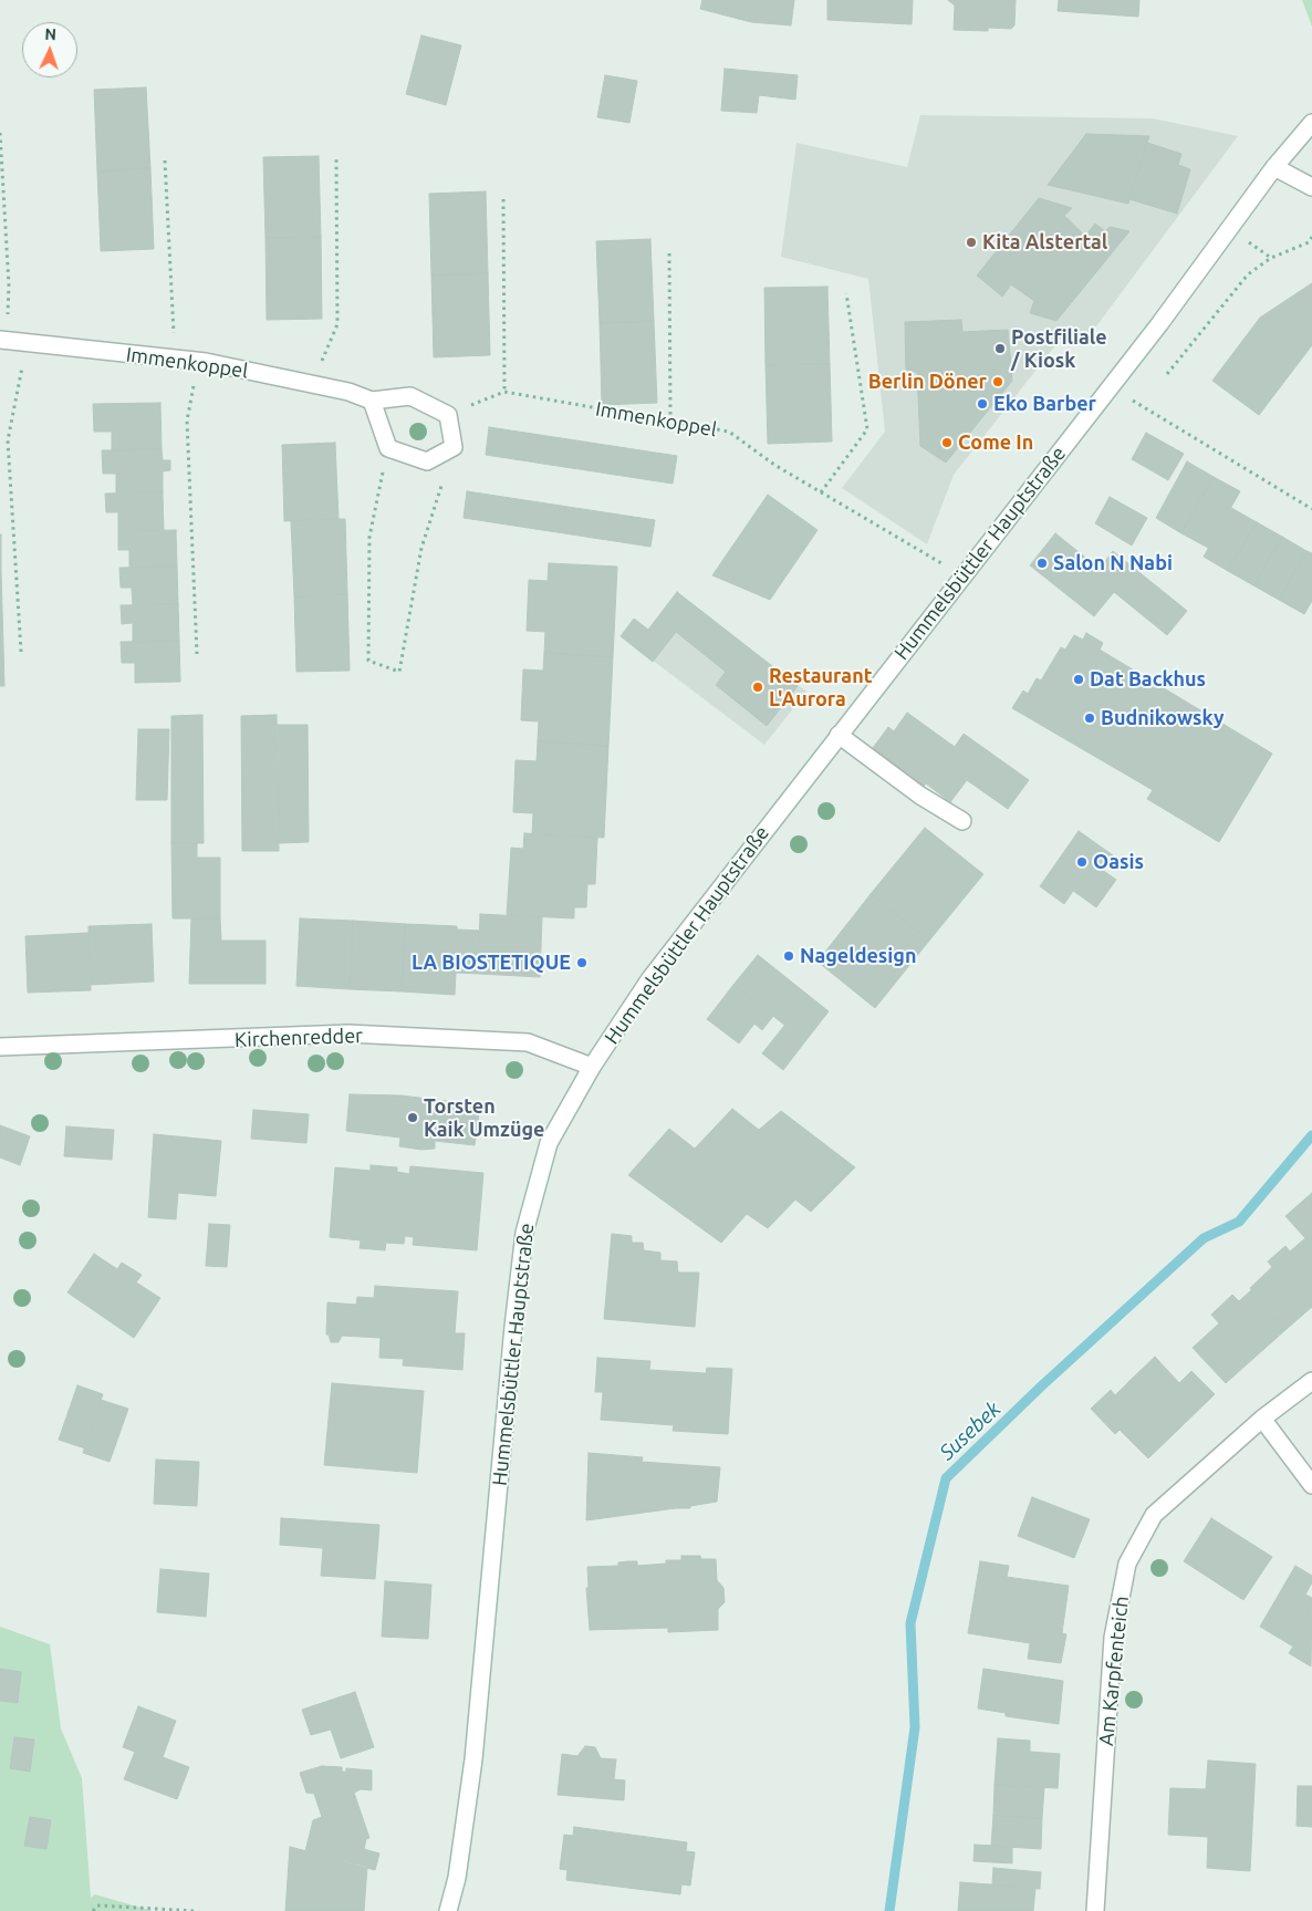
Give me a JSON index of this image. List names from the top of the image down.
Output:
{
  "streets": {
    "main road": [
      "Immenkoppel",
      "Hummelsbüttler Hauptstraße",
      "Kirchenredder",
      "Am Karpfenteich"
    ]
  },
  "crossings": [
    ["Immenkoppel", "Hummelsbüttler Hauptstraße"],
    ["Hummelsbüttler Hauptstraße", "Kirchenredder"]
  ],
  "water": ["Susebek"],
  "places": [
    "Kita Alstertal",
    "Postfiliale / Kiosk",
    "Berlin Döner",
    "Eko Barber",
    "Come In",
    "Salon N Nabi",
    "Dat Backhus",
    "Restaurant L'Aurora",
    "Budnikowsky",
    "Oasis",
    "Nageldesign",
    "LA BIOSTETIQUE",
    "Torsten Kaik Umzüge"
  ],
  "north": "top"
}
